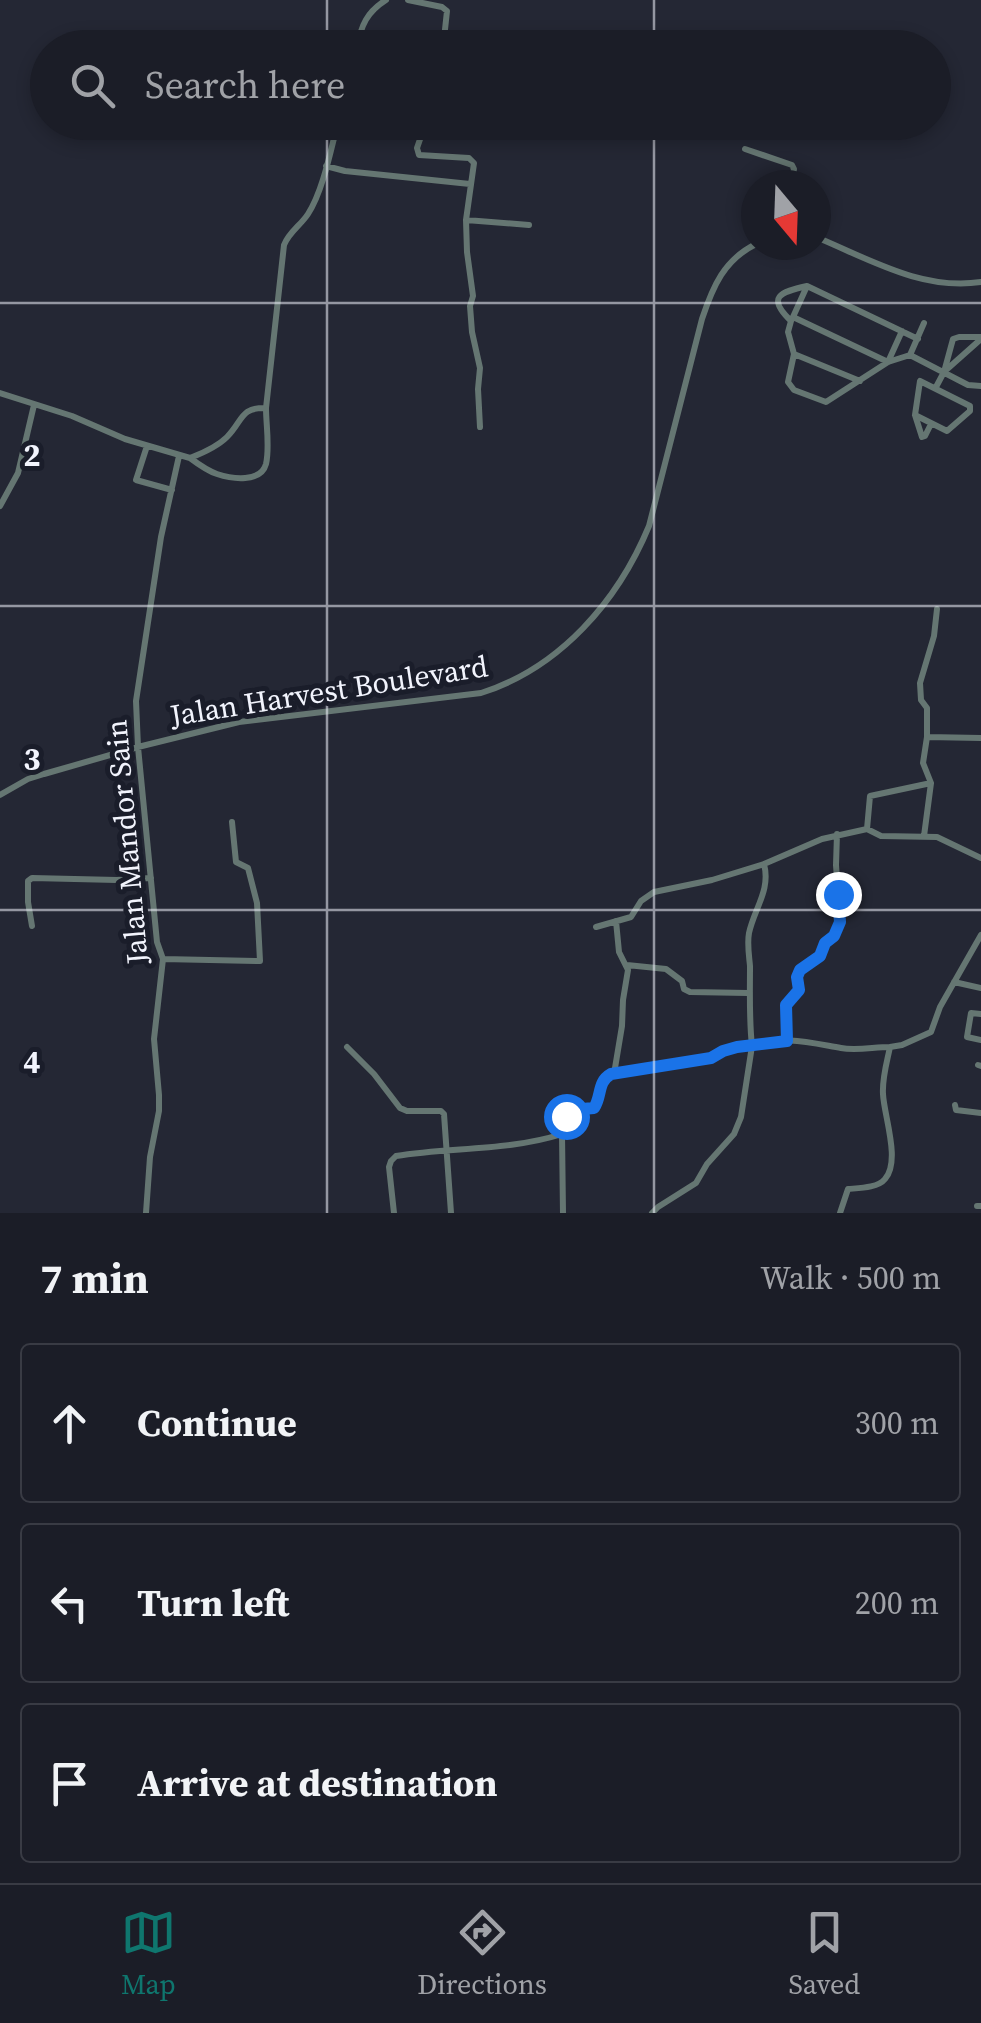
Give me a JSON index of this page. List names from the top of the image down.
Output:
{
  "streets": {
    "street": ["Jalan Harvest Boulevard", "Jalan Mandor Sain"]
  },
  "crossings": [
    ["Jalan Harvest Boulevard", "Jalan Mandor Sain"]
  ],
  "north": "bottom",
  "page": {
    "search": "Search here",
    "heading": ["7 min", "Walk · 500 m"],
    "list": [
      ["Continue", "300 m"],
      ["Turn left", "200 m"],
      "Arrive at destination"
    ],
    "nav": ["Map", "Directions", "Saved"]
  },
  "grid": {
    "rows": ["2", "3", "4"]
  }
}
